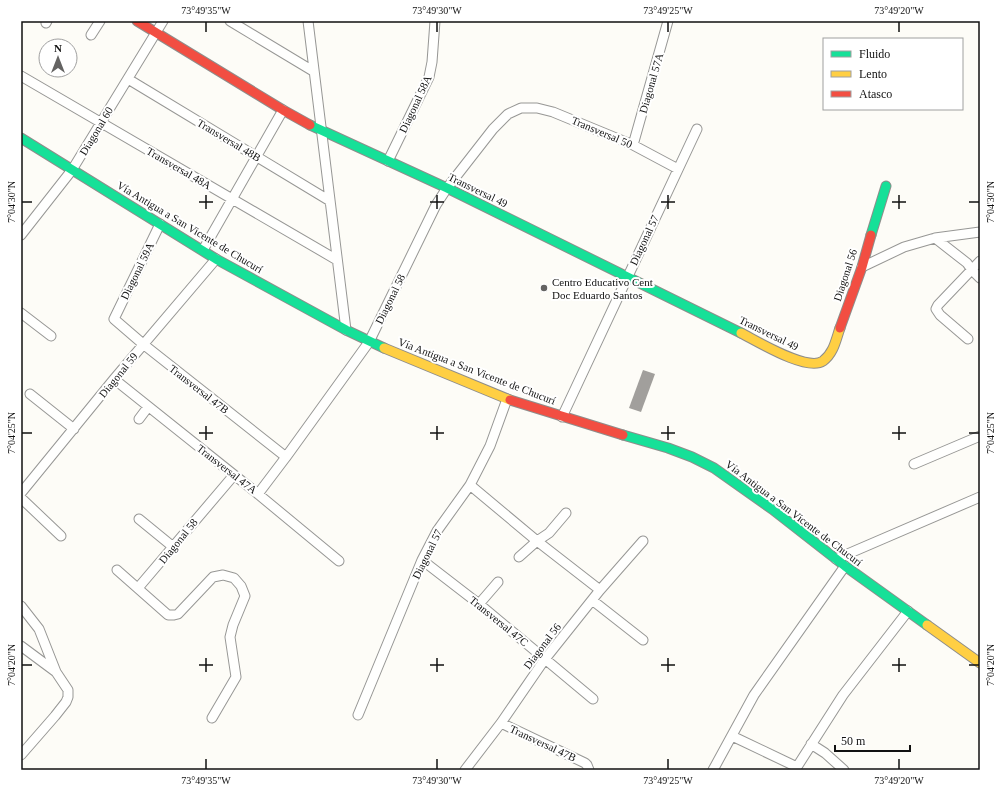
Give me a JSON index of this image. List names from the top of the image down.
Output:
{
  "streets": {
    "main road": ["Transversal 49", "Vía Antigua a San Vicente de Chucurí", "Diagonal 56"],
    "street": [
      "Diagonal 57A",
      "Diagonal 58A",
      "Diagonal 60",
      "Transversal 50",
      "Transversal 48B",
      "Transversal 48A",
      "Diagonal 57",
      "Diagonal 59A",
      "Diagonal 58",
      "Diagonal 59",
      "Transversal 47B",
      "Transversal 47A",
      "Transversal 47C"
    ]
  },
  "crossings": [
    ["Diagonal 57A", "Transversal 50"],
    ["Diagonal 58A", "Transversal 49"],
    ["Diagonal 60", "Transversal 48B"],
    ["Diagonal 60", "Transversal 48A"],
    ["Diagonal 60", "Transversal 49"],
    ["Diagonal 60", "Vía Antigua a San Vicente de Chucurí"],
    ["Transversal 50", "Diagonal 57"],
    ["Transversal 50", "Diagonal 58"],
    ["Transversal 49", "Diagonal 57"],
    ["Transversal 49", "Diagonal 56"],
    ["Transversal 49", "Diagonal 58"],
    ["Vía Antigua a San Vicente de Chucurí", "Diagonal 57"],
    ["Vía Antigua a San Vicente de Chucurí", "Diagonal 59A"],
    ["Vía Antigua a San Vicente de Chucurí", "Diagonal 58"],
    ["Vía Antigua a San Vicente de Chucurí", "Diagonal 59"],
    ["Diagonal 57", "Transversal 47C"],
    ["Diagonal 59A", "Transversal 47B"],
    ["Diagonal 56", "Transversal 47B"],
    ["Diagonal 56", "Transversal 47C"],
    ["Diagonal 58", "Transversal 47B"],
    ["Diagonal 58", "Transversal 47A"],
    ["Diagonal 59", "Transversal 47B"],
    ["Diagonal 59", "Transversal 47A"]
  ],
  "places": ["Centro Educativo Cent Doc Eduardo Santos"],
  "legend": ["Fluido", "Lento", "Atasco"],
  "scale_bar": "50 m",
  "north": "top",
  "coordinates": [
    "73°49'35\"W",
    "73°49'30\"W",
    "73°49'25\"W",
    "73°49'20\"W",
    "7°04'30\"N",
    "7°04'25\"N",
    "7°04'20\"N"
  ]
}
